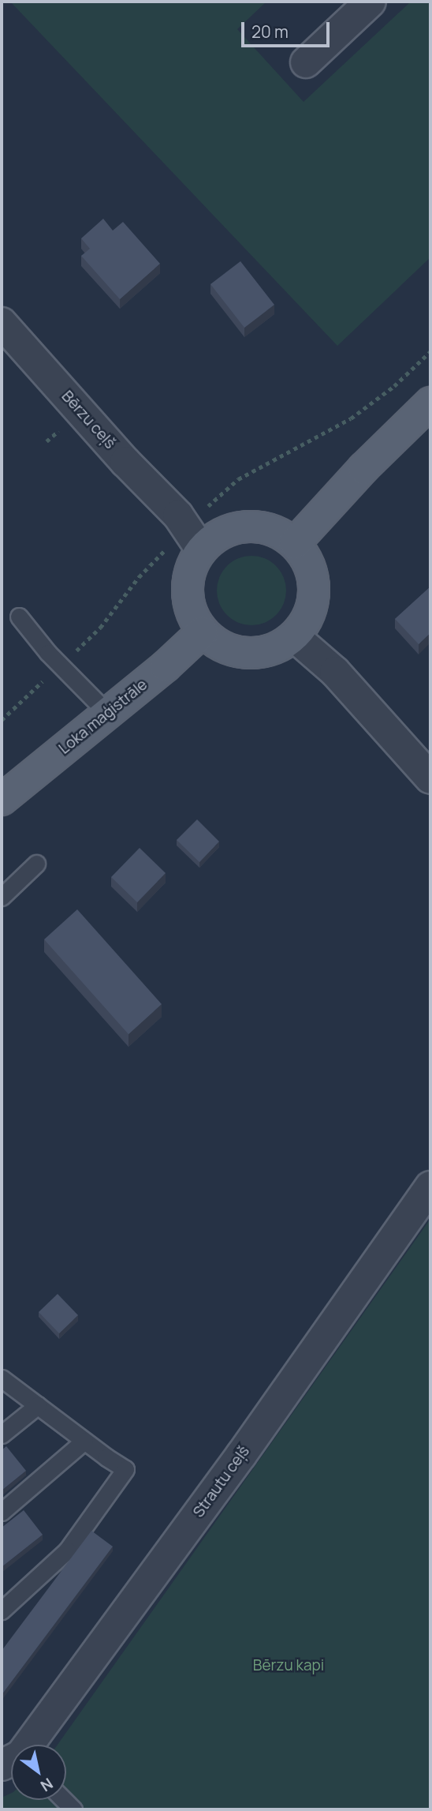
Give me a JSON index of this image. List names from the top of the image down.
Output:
{
  "streets": {
    "main road": ["Loka maģistrāle"],
    "street": ["Bērzu ceļš", "Strautu ceļš"]
  },
  "crossings": [
    ["Bērzu ceļš", "Loka maģistrāle"]
  ],
  "parks": ["Bērzu kapi"],
  "scale_bar": "20 m",
  "north": "bottom right"
}
